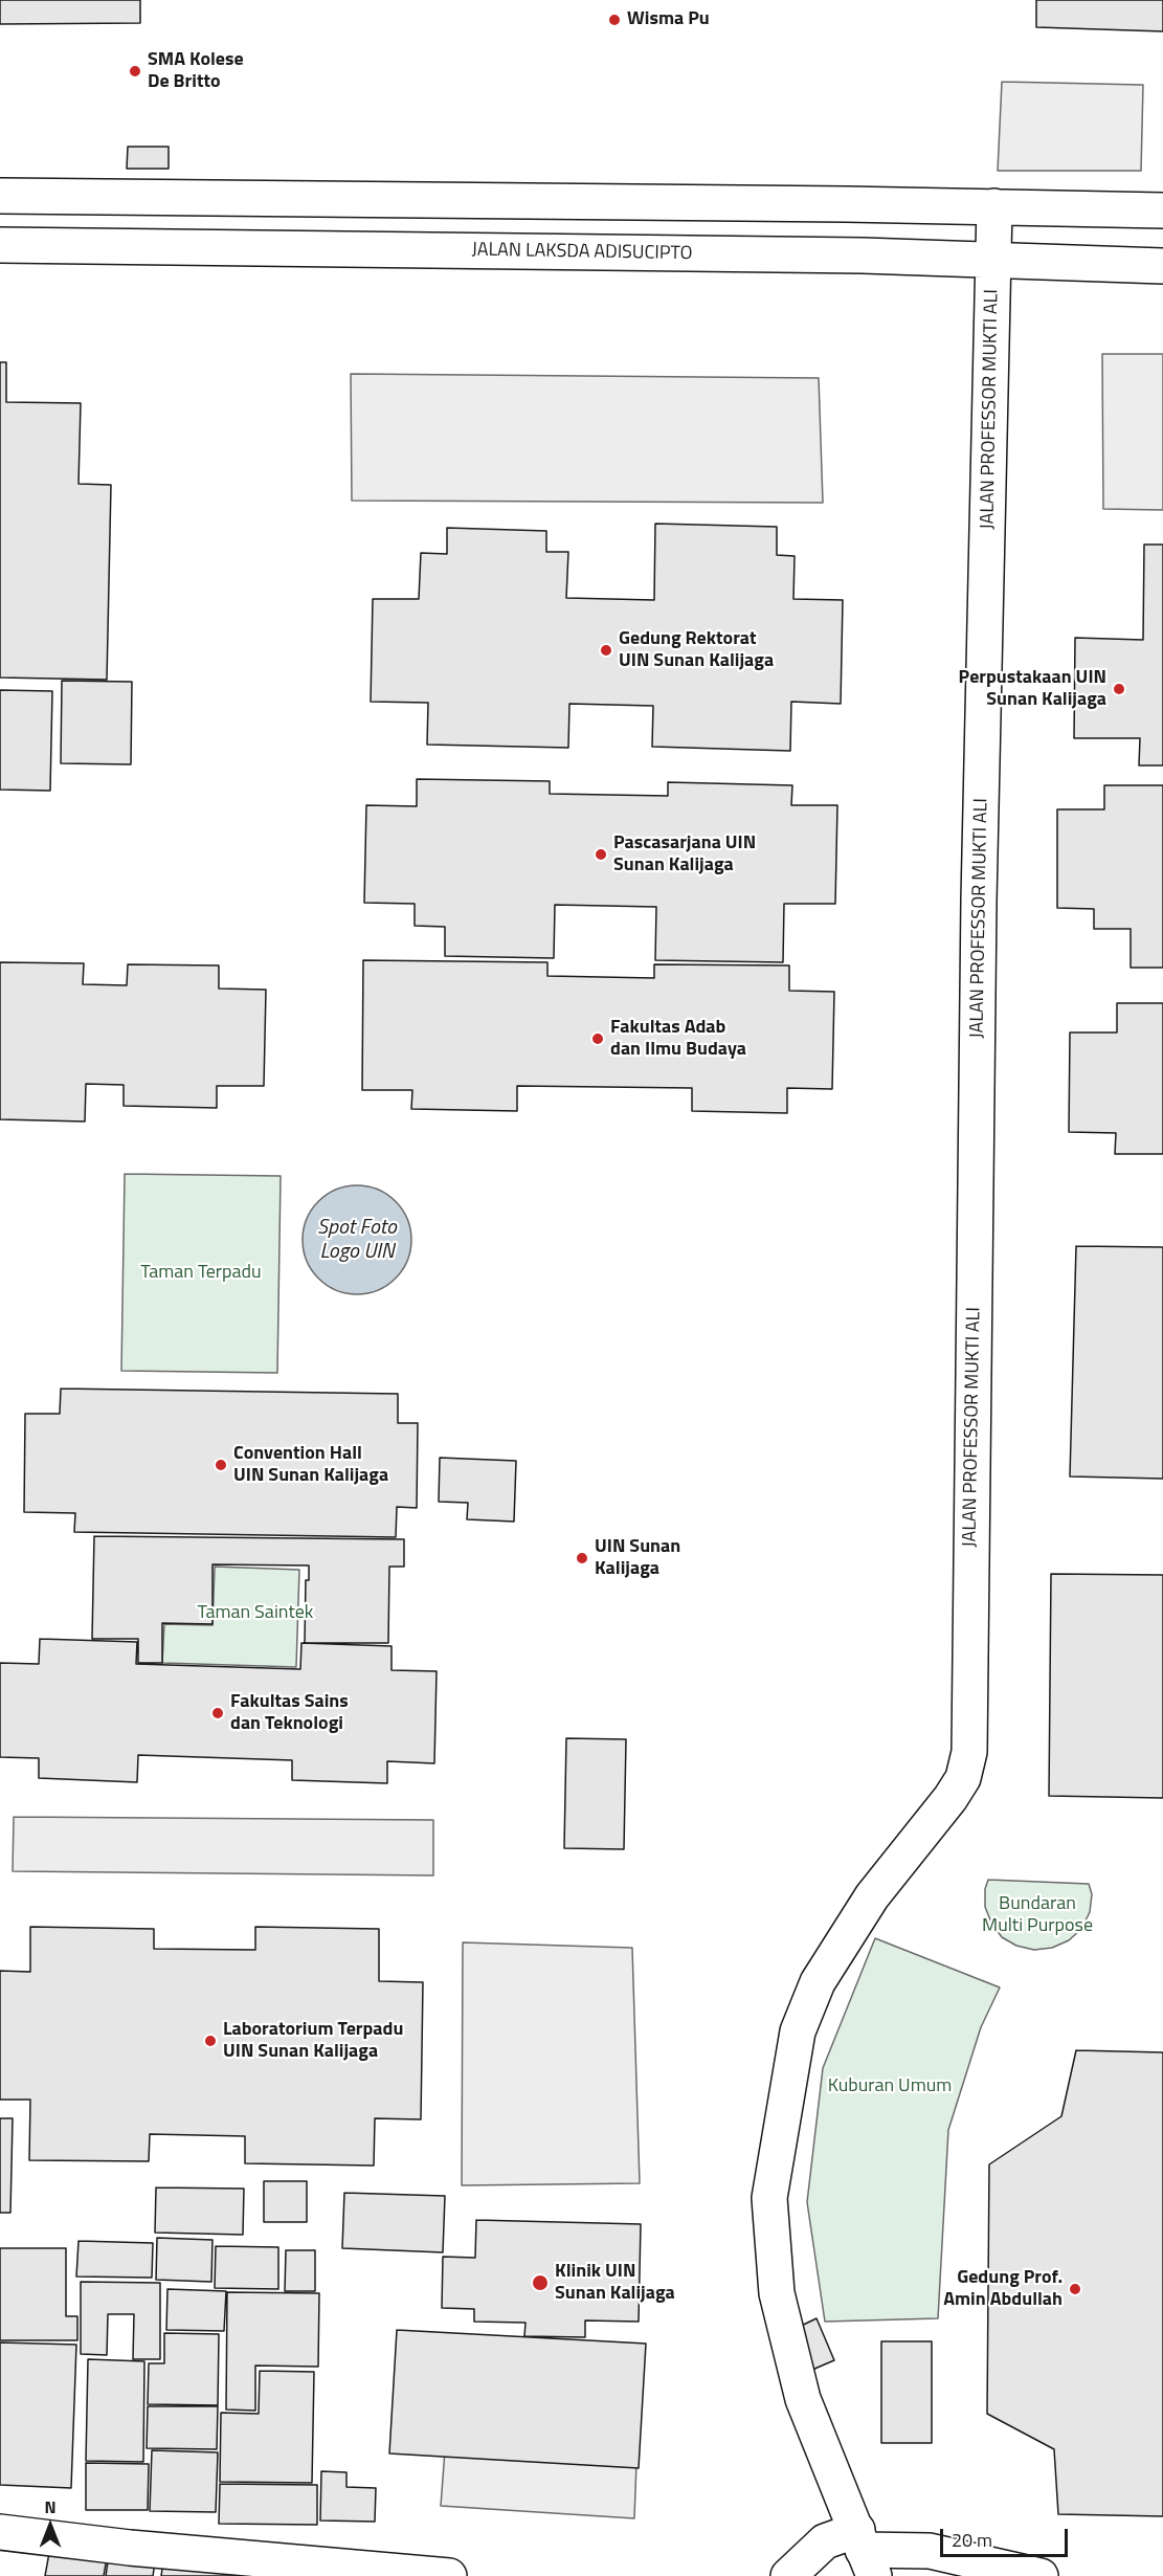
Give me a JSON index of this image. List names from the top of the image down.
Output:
{
  "streets": {
    "main road": ["JALAN LAKSDA ADISUCIPTO", "JALAN PROFESSOR MUKTI ALI"]
  },
  "crossings": [
    ["JALAN LAKSDA ADISUCIPTO", "JALAN PROFESSOR MUKTI ALI"]
  ],
  "water": ["Spot Foto Logo UIN"],
  "parks": [
    "Taman Terpadu",
    "Taman Saintek",
    "Bundaran Multi Purpose",
    "Kuburan Umum"
  ],
  "places": [
    "Wisma Pu",
    "SMA Kolese De Britto",
    "Gedung Rektorat UIN Sunan Kalijaga",
    "Perpustakaan UIN Sunan Kalijaga",
    "Pascasarjana UIN Sunan Kalijaga",
    "Fakultas Adab dan Ilmu Budaya",
    "Convention Hall UIN Sunan Kalijaga",
    "UIN Sunan Kalijaga",
    "Fakultas Sains dan Teknologi",
    "Laboratorium Terpadu UIN Sunan Kalijaga",
    "Klinik UIN Sunan Kalijaga",
    "Gedung Prof. Amin Abdullah"
  ],
  "scale_bar": "20 m",
  "north": "top"
}
